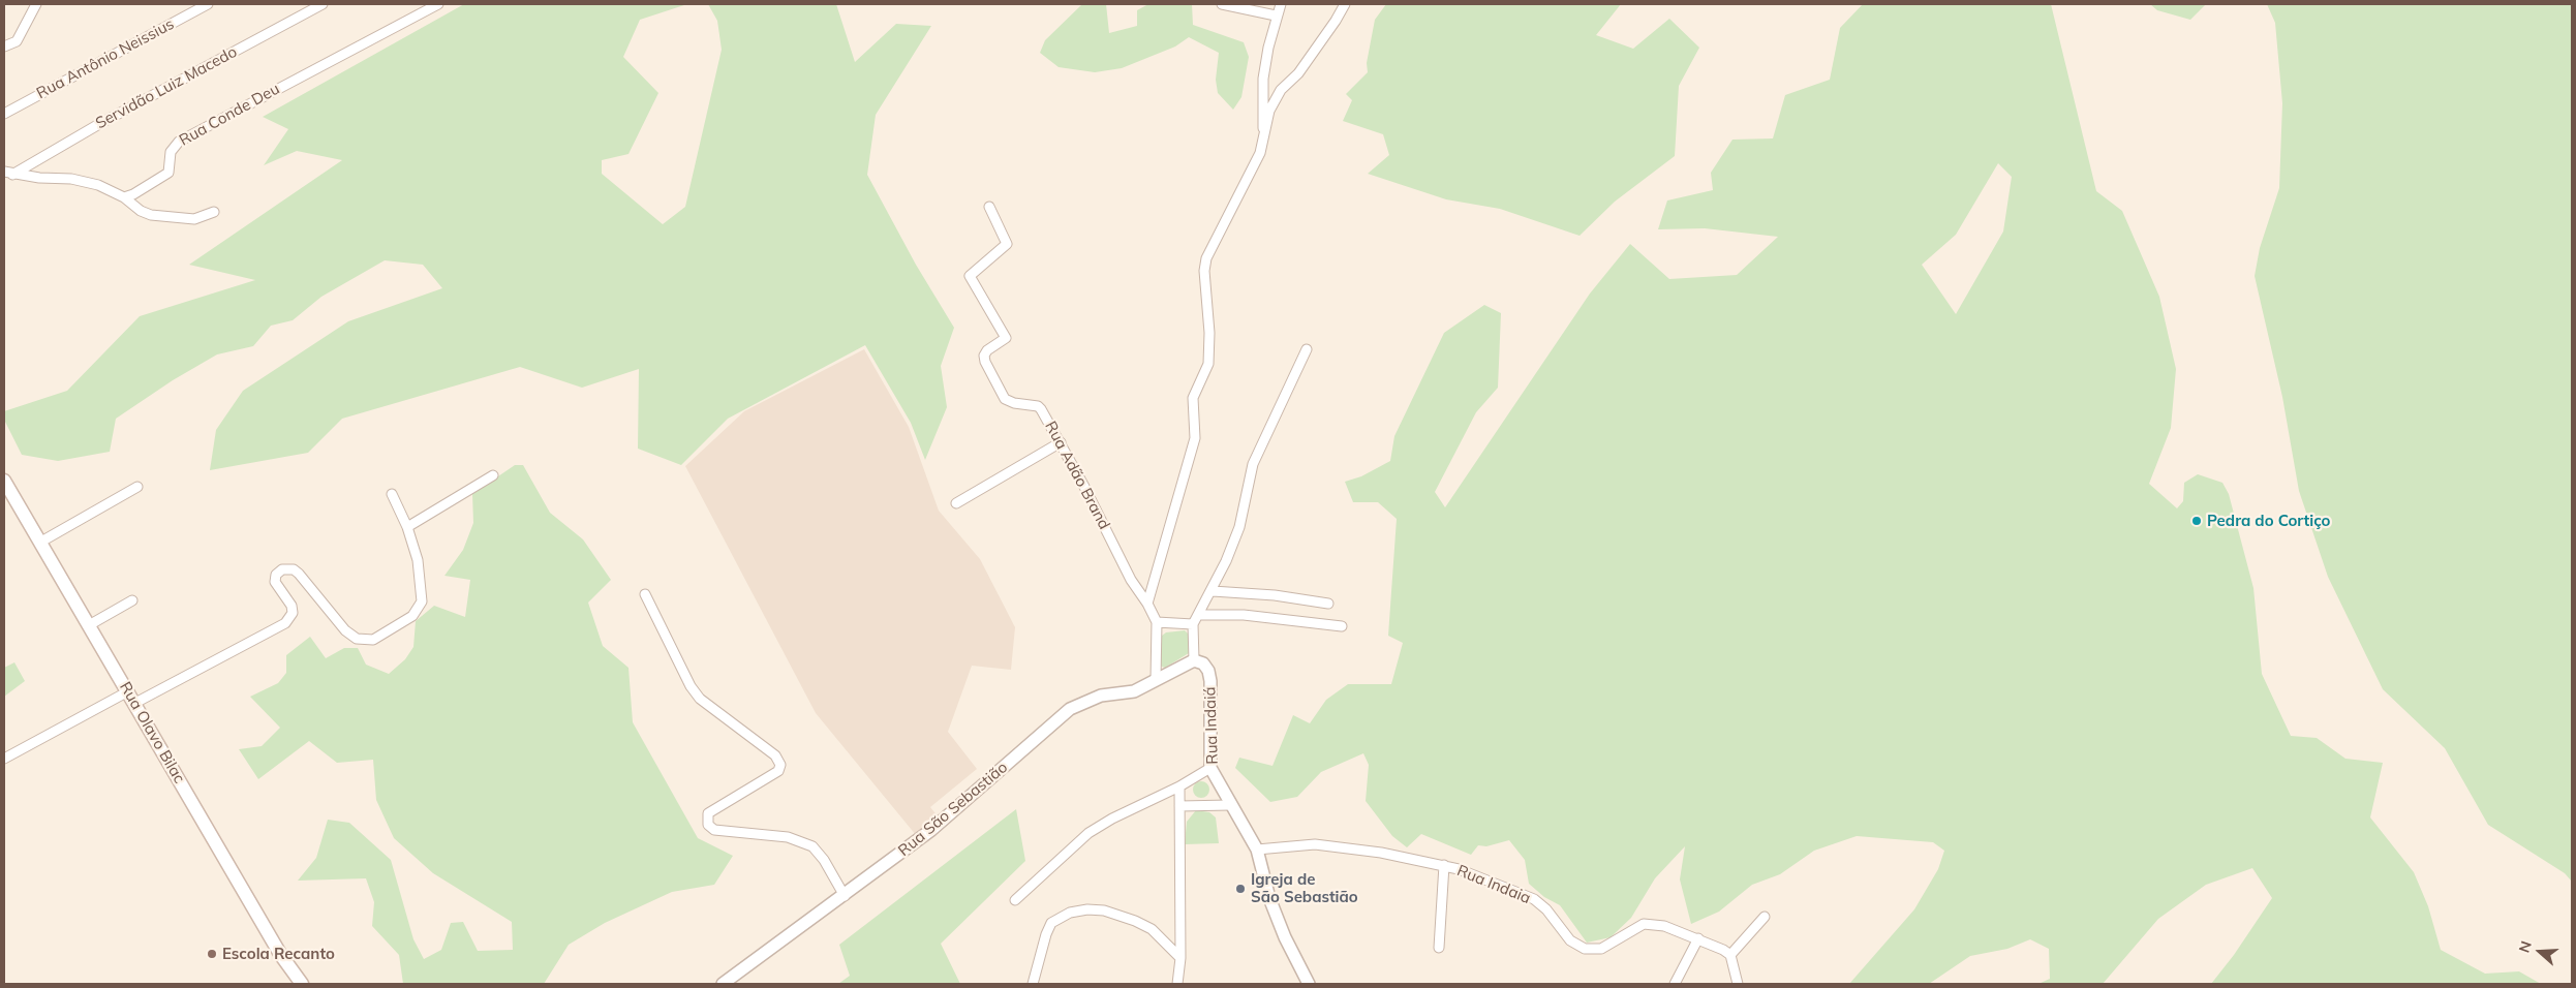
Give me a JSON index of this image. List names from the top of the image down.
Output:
{
  "streets": {
    "main road": ["Rua Olavo Bilac"],
    "street": [
      "Rua Antônio Neissius",
      "Servidão Luiz Macedo",
      "Rua Conde Deu",
      "Rua Adão Brand",
      "Rua Indaiá",
      "Rua São Sebastião",
      "Rua Indaia"
    ]
  },
  "crossings": [
    ["Rua Indaiá", "Rua São Sebastião"],
    ["Rua Indaiá", "Rua Indaia"]
  ],
  "places": ["Pedra do Cortiço", "Igreja de São Sebastião", "Escola Recanto"],
  "north": "left"
}
